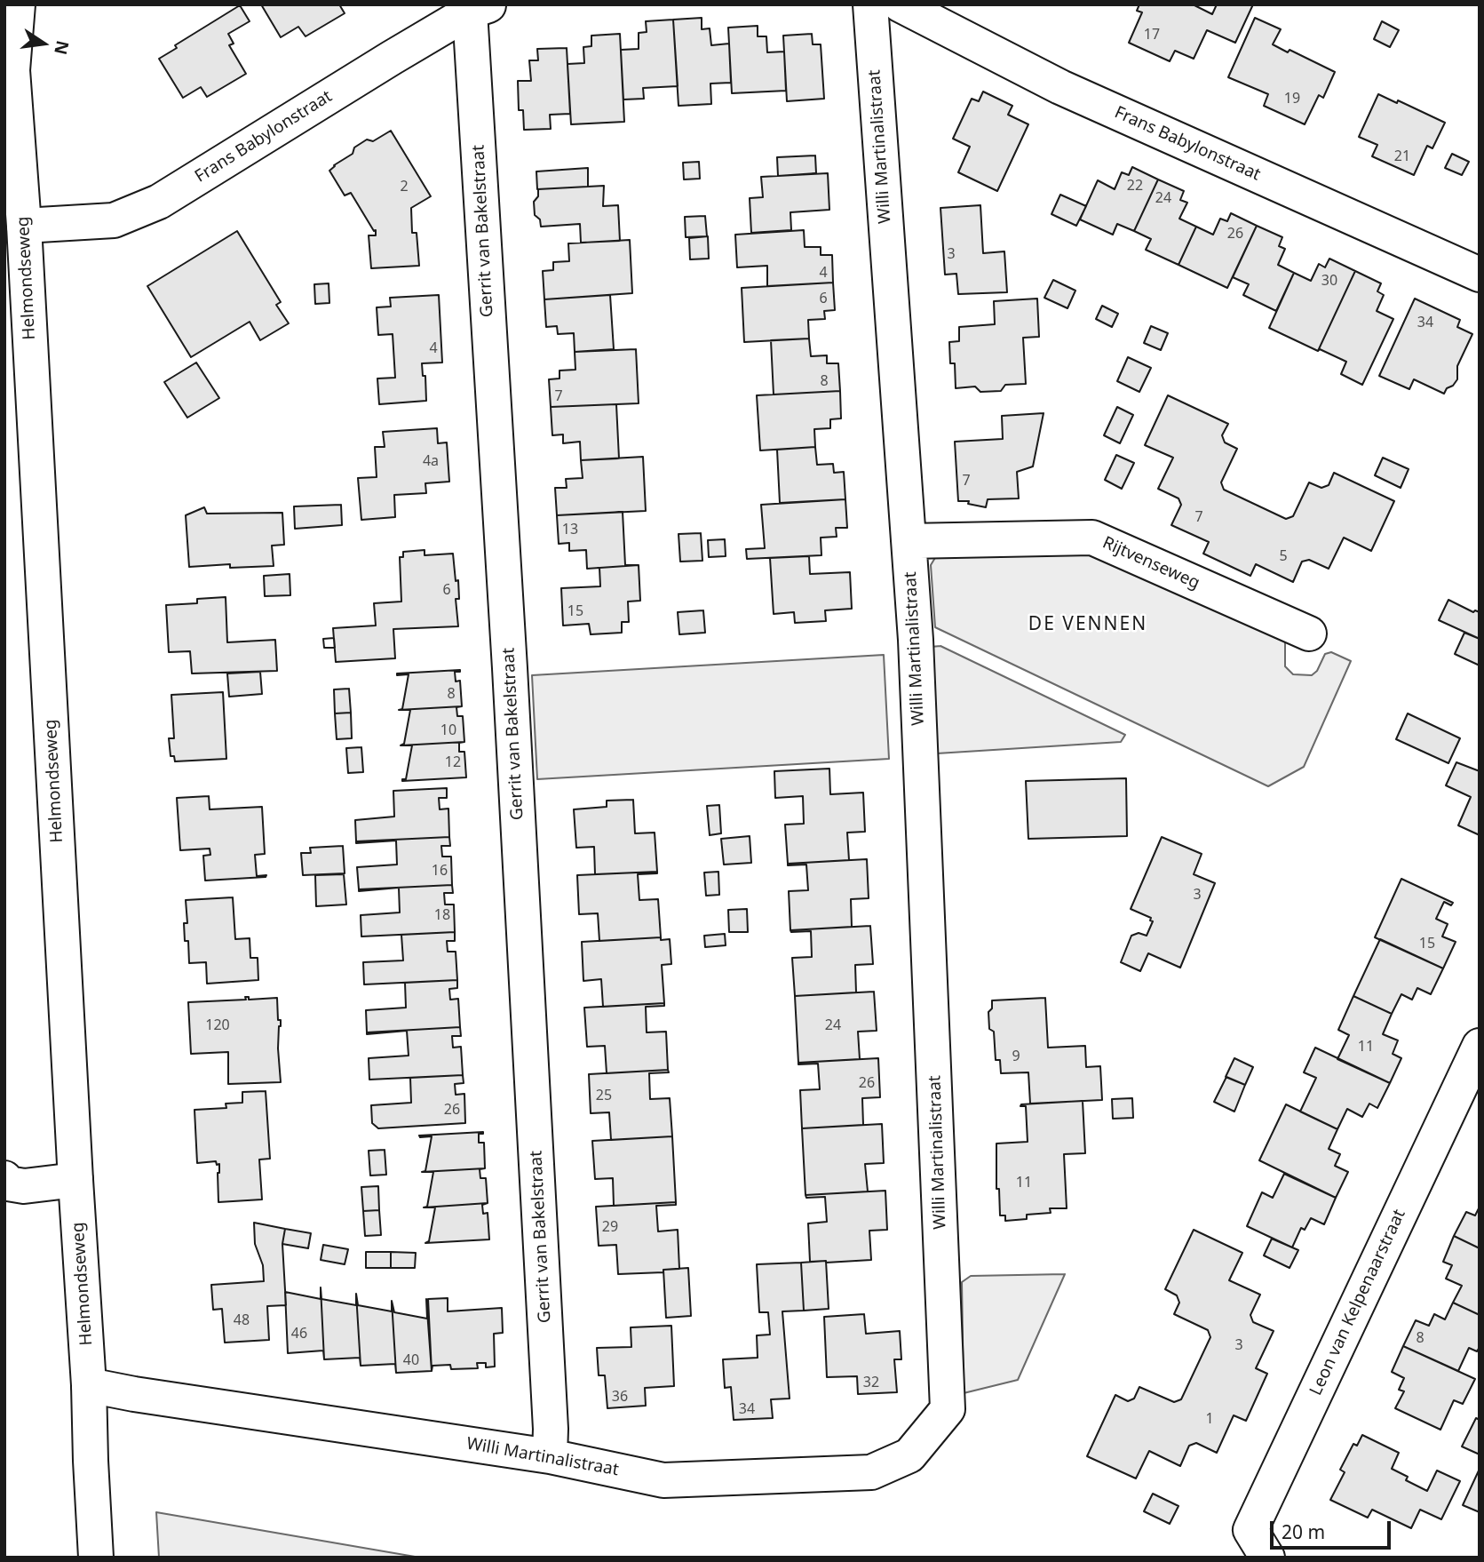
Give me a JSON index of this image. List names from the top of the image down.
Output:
{
  "streets": {
    "street": [
      "Frans Babylonstraat",
      "Willi Martinalistraat",
      "Gerrit van Bakelstraat",
      "Helmondseweg",
      "Rijtvenseweg",
      "Leon van Kelpenaarstraat"
    ]
  },
  "crossings": [
    ["Frans Babylonstraat", "Gerrit van Bakelstraat"],
    ["Frans Babylonstraat", "Helmondseweg"],
    ["Willi Martinalistraat", "Gerrit van Bakelstraat"],
    ["Willi Martinalistraat", "Helmondseweg"],
    ["Willi Martinalistraat", "Rijtvenseweg"]
  ],
  "districts": ["DE VENNEN"],
  "house_numbers": [
    "17",
    "19",
    "21",
    "22",
    "2",
    "24",
    "26",
    "3",
    "4",
    "30",
    "6",
    "34",
    "4",
    "8",
    "7",
    "4a",
    "7",
    "7",
    "13",
    "5",
    "6",
    "15",
    "8",
    "10",
    "12",
    "16",
    "3",
    "18",
    "15",
    "120",
    "24",
    "11",
    "9",
    "26",
    "25",
    "26",
    "11",
    "29",
    "48",
    "46",
    "8",
    "3",
    "40",
    "32",
    "36",
    "34",
    "1"
  ],
  "scale_bar": "20 m",
  "north": "right"
}
